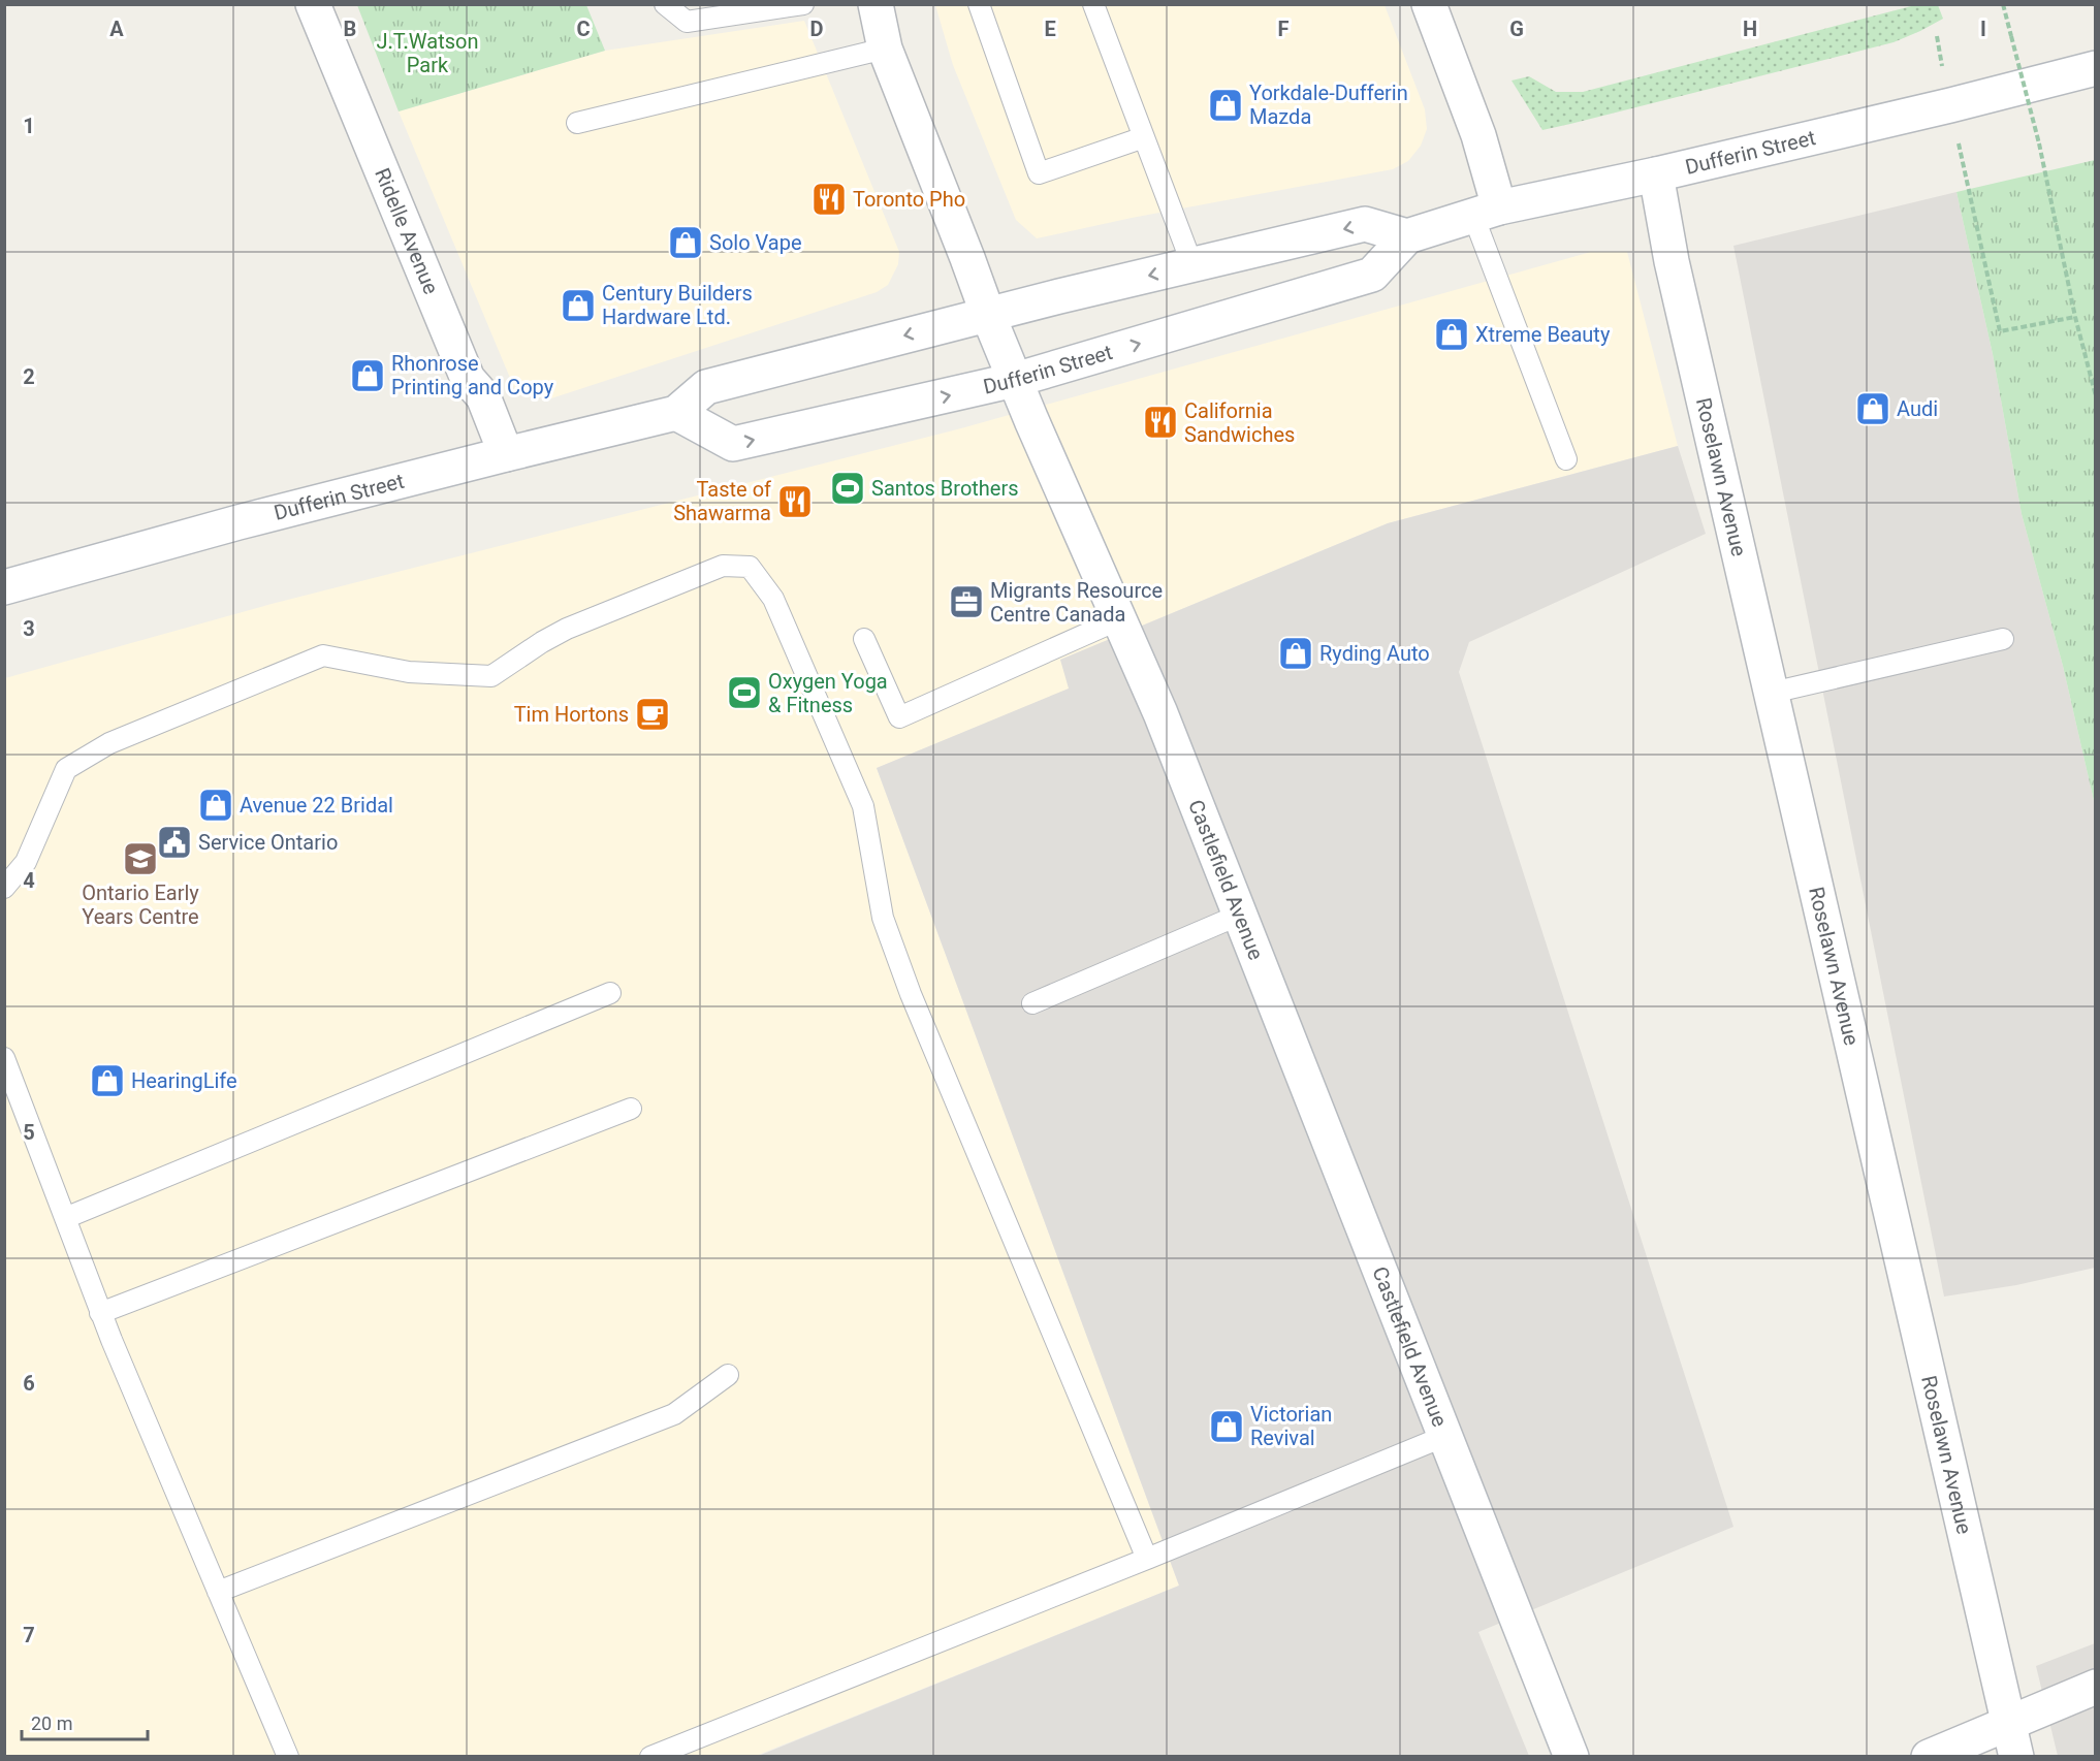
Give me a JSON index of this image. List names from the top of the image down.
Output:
{
  "streets": {
    "street": [
      "Dufferin Street",
      "Ridelle Avenue",
      "Roselawn Avenue",
      "Castlefield Avenue"
    ]
  },
  "crossings": [
    ["Dufferin Street", "Ridelle Avenue"],
    ["Dufferin Street", "Roselawn Avenue"],
    ["Dufferin Street", "Castlefield Avenue"]
  ],
  "parks": ["J.T.Watson Park"],
  "places": {
    "shop": [
      "Yorkdale-Dufferin Mazda",
      "Solo Vape",
      "Century Builders Hardware Ltd.",
      "Xtreme Beauty",
      "Rhonrose Printing and Copy",
      "Audi",
      "Ryding Auto",
      "Avenue 22 Bridal",
      "HearingLife",
      "Victorian Revival"
    ],
    "restaurant": ["Toronto Pho", "California Sandwiches", "Taste of Shawarma"],
    "sports": ["Santos Brothers", "Oxygen Yoga & Fitness"],
    "office": ["Migrants Resource Centre Canada"],
    "cafe": ["Tim Hortons"],
    "public building": ["Service Ontario"],
    "school or university": ["Ontario Early Years Centre"]
  },
  "scale_bar": "20 m",
  "grid": {
    "columns": [
      "A",
      "B",
      "C",
      "D",
      "E",
      "F",
      "G",
      "H",
      "I"
    ],
    "rows": [
      "1",
      "2",
      "3",
      "4",
      "5",
      "6",
      "7"
    ]
  }
}
